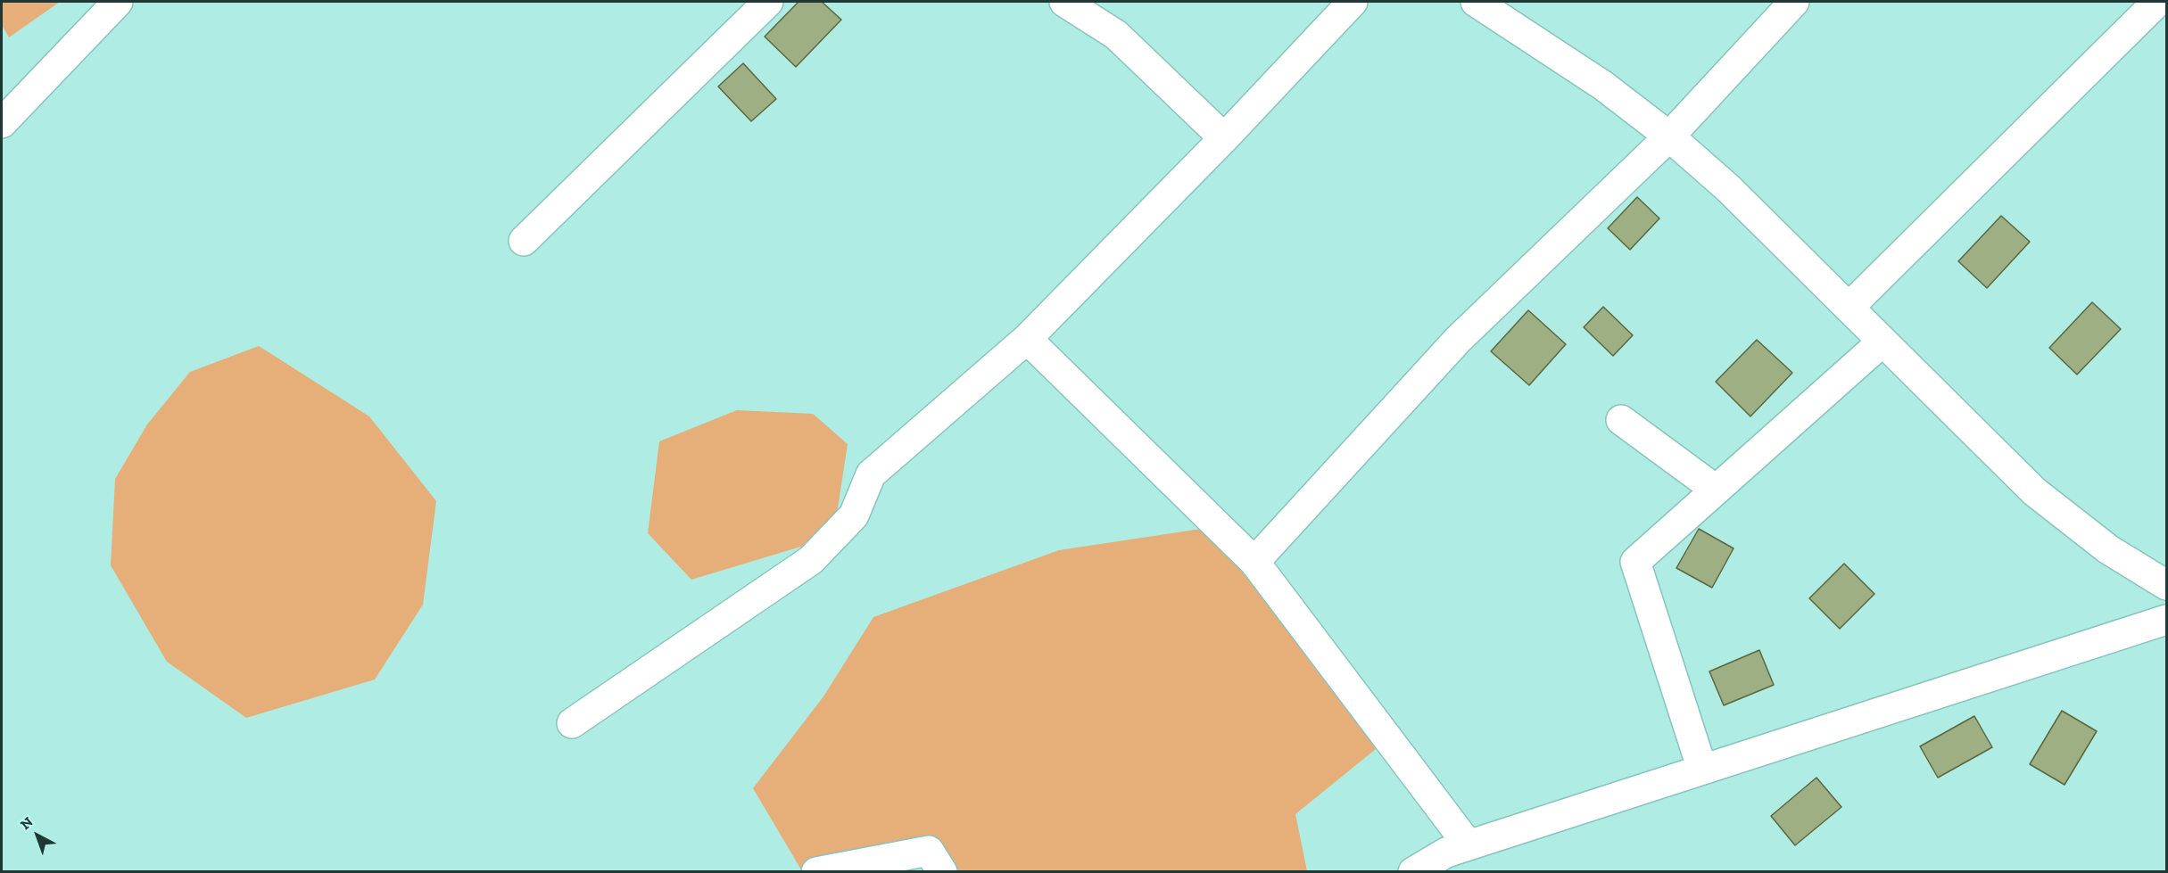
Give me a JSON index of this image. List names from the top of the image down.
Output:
{
  "north": "top left"
}
